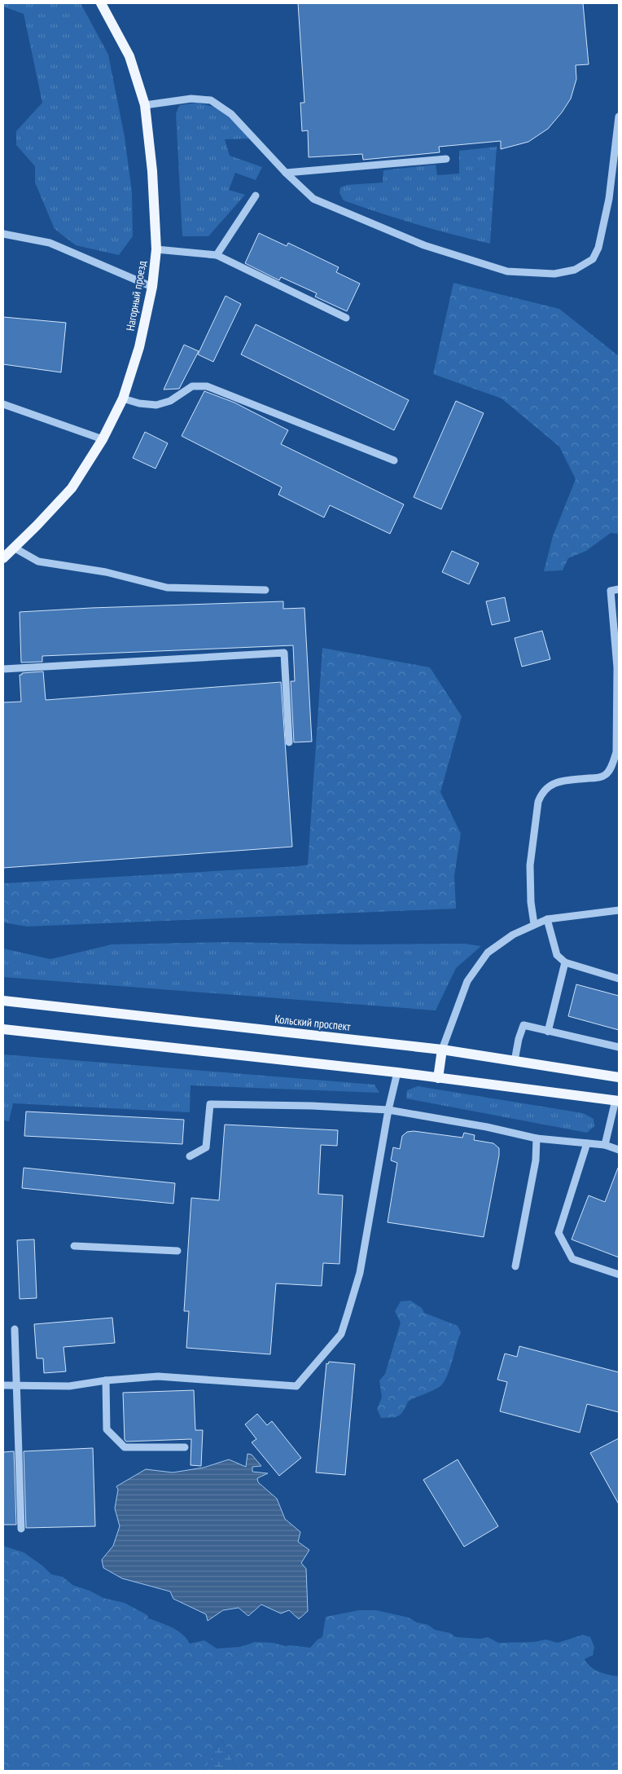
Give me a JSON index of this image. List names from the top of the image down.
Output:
{
  "streets": {
    "main road": ["Нагорный проезд", "Кольский проспект"]
  }
}
